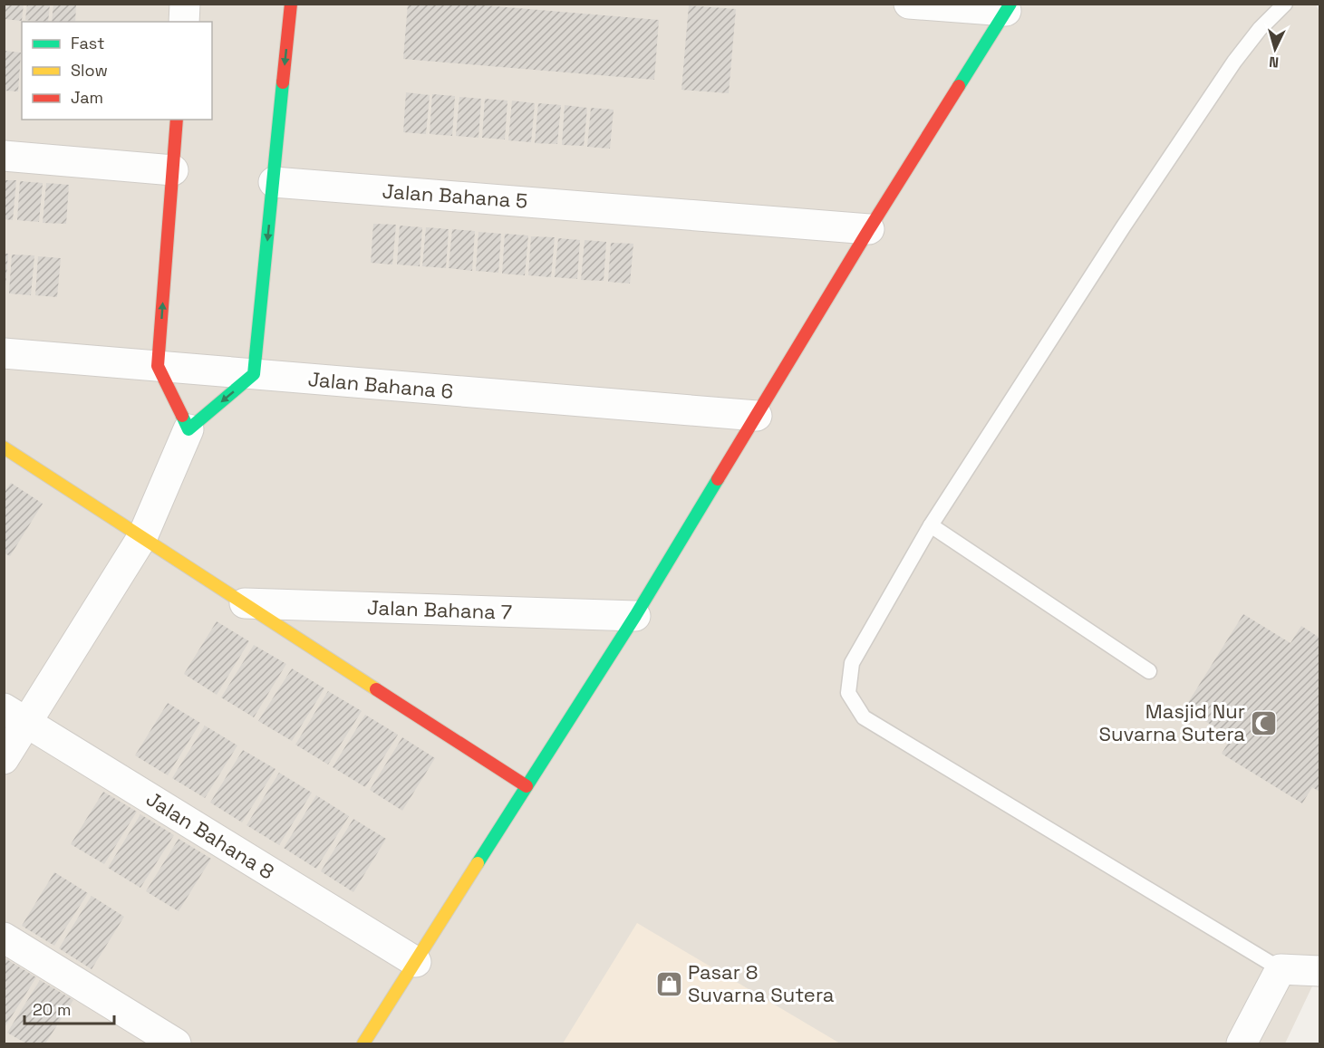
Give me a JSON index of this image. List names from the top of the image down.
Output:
{
  "streets": {
    "street": [
      "Jalan Bahana 5",
      "Jalan Bahana 6",
      "Jalan Bahana 7",
      "Jalan Bahana 8"
    ]
  },
  "places": {
    "mosque": ["Masjid Nur Suvarna Sutera"],
    "shop": ["Pasar 8 Suvarna Sutera"]
  },
  "legend": ["Fast", "Slow", "Jam"],
  "scale_bar": "20 m",
  "north": "bottom"
}
